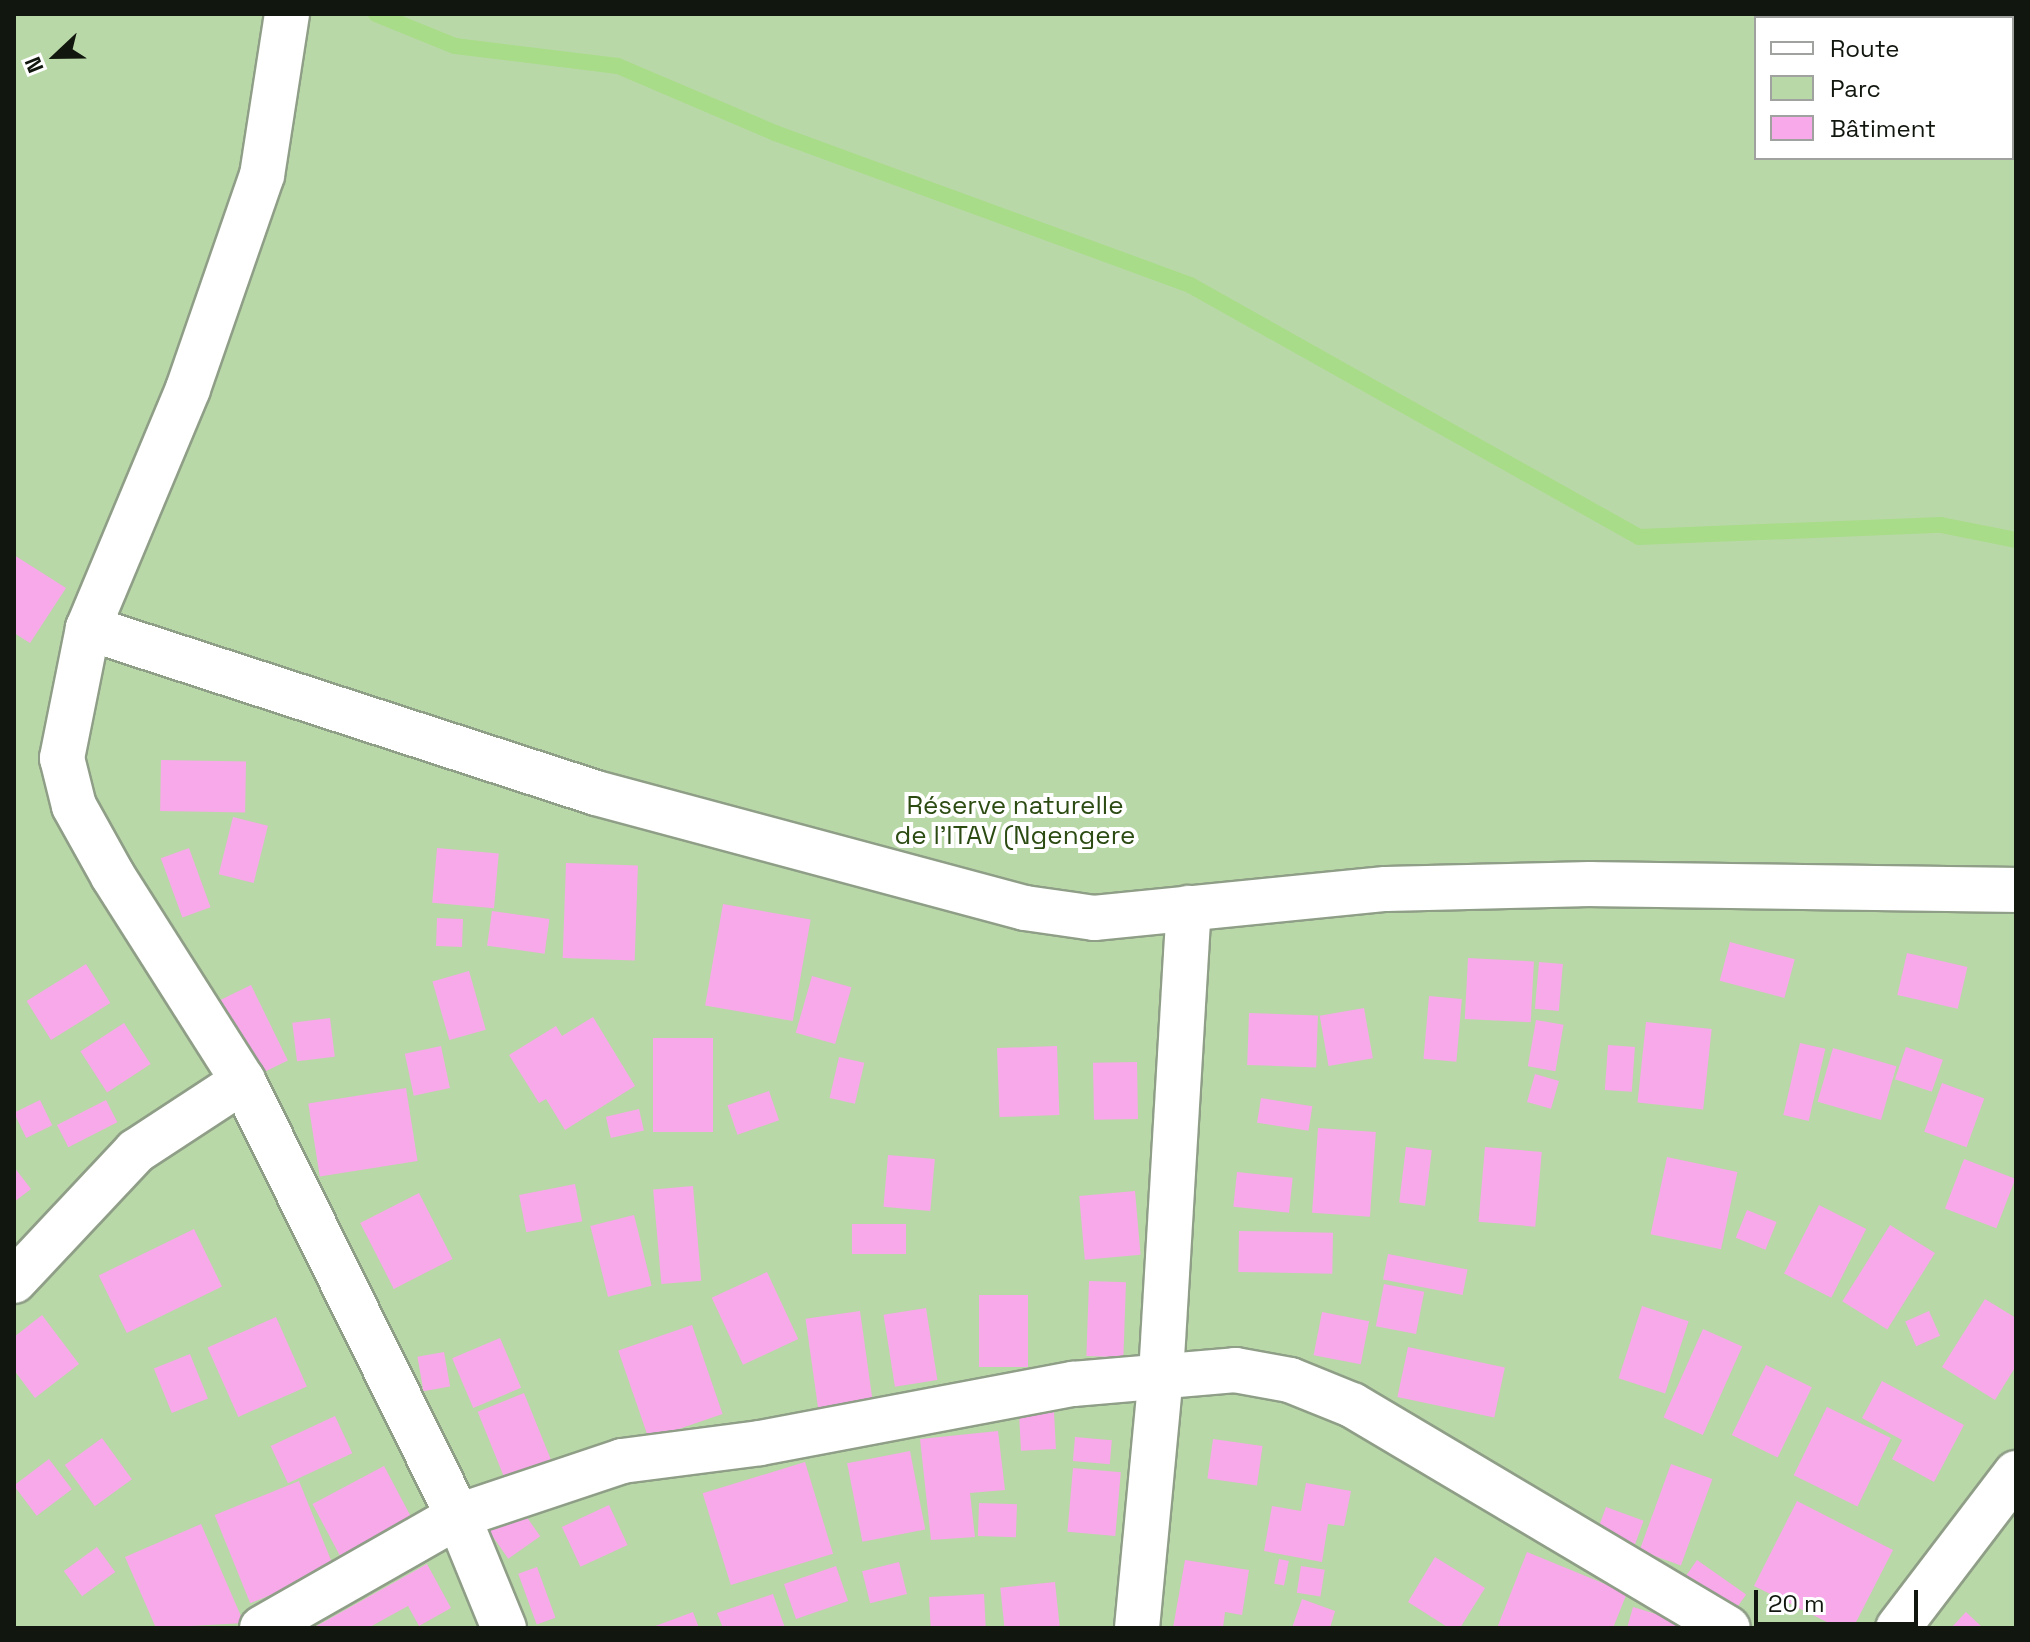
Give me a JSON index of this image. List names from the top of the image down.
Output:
{
  "parks": ["Réserve naturelle de l'ITAV (Ngengere"],
  "legend": ["Route", "Parc", "Bâtiment"],
  "scale_bar": "20 m",
  "north": "left"
}
